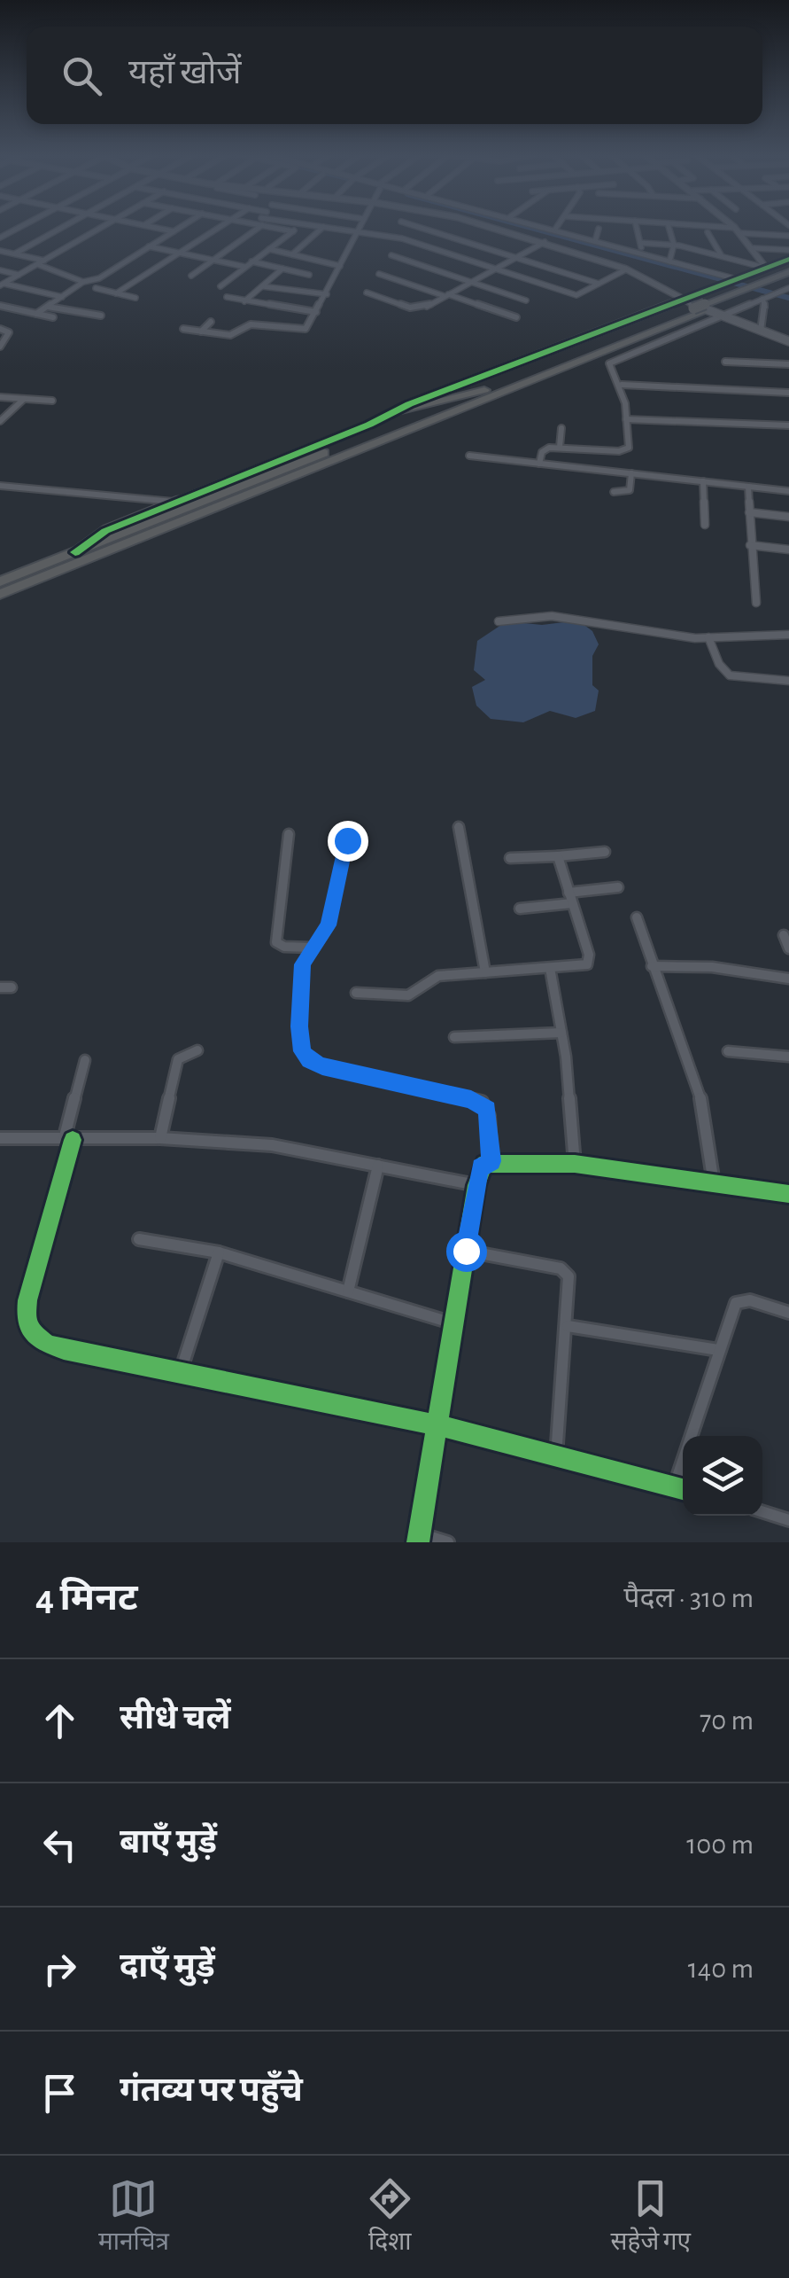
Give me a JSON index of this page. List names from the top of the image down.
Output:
{
  "page": {
    "search": "यहाँ खोजें",
    "heading": ["4 मिनट", "पैदल · 310 m"],
    "list": [
      ["सीधे चलें", "70 m"],
      ["बाएँ मुड़ें", "100 m"],
      ["दाएँ मुड़ें", "140 m"],
      "गंतव्य पर पहुँचे"
    ],
    "nav": ["मानचित्र", "दिशा", "सहेजे गए"]
  }
}
